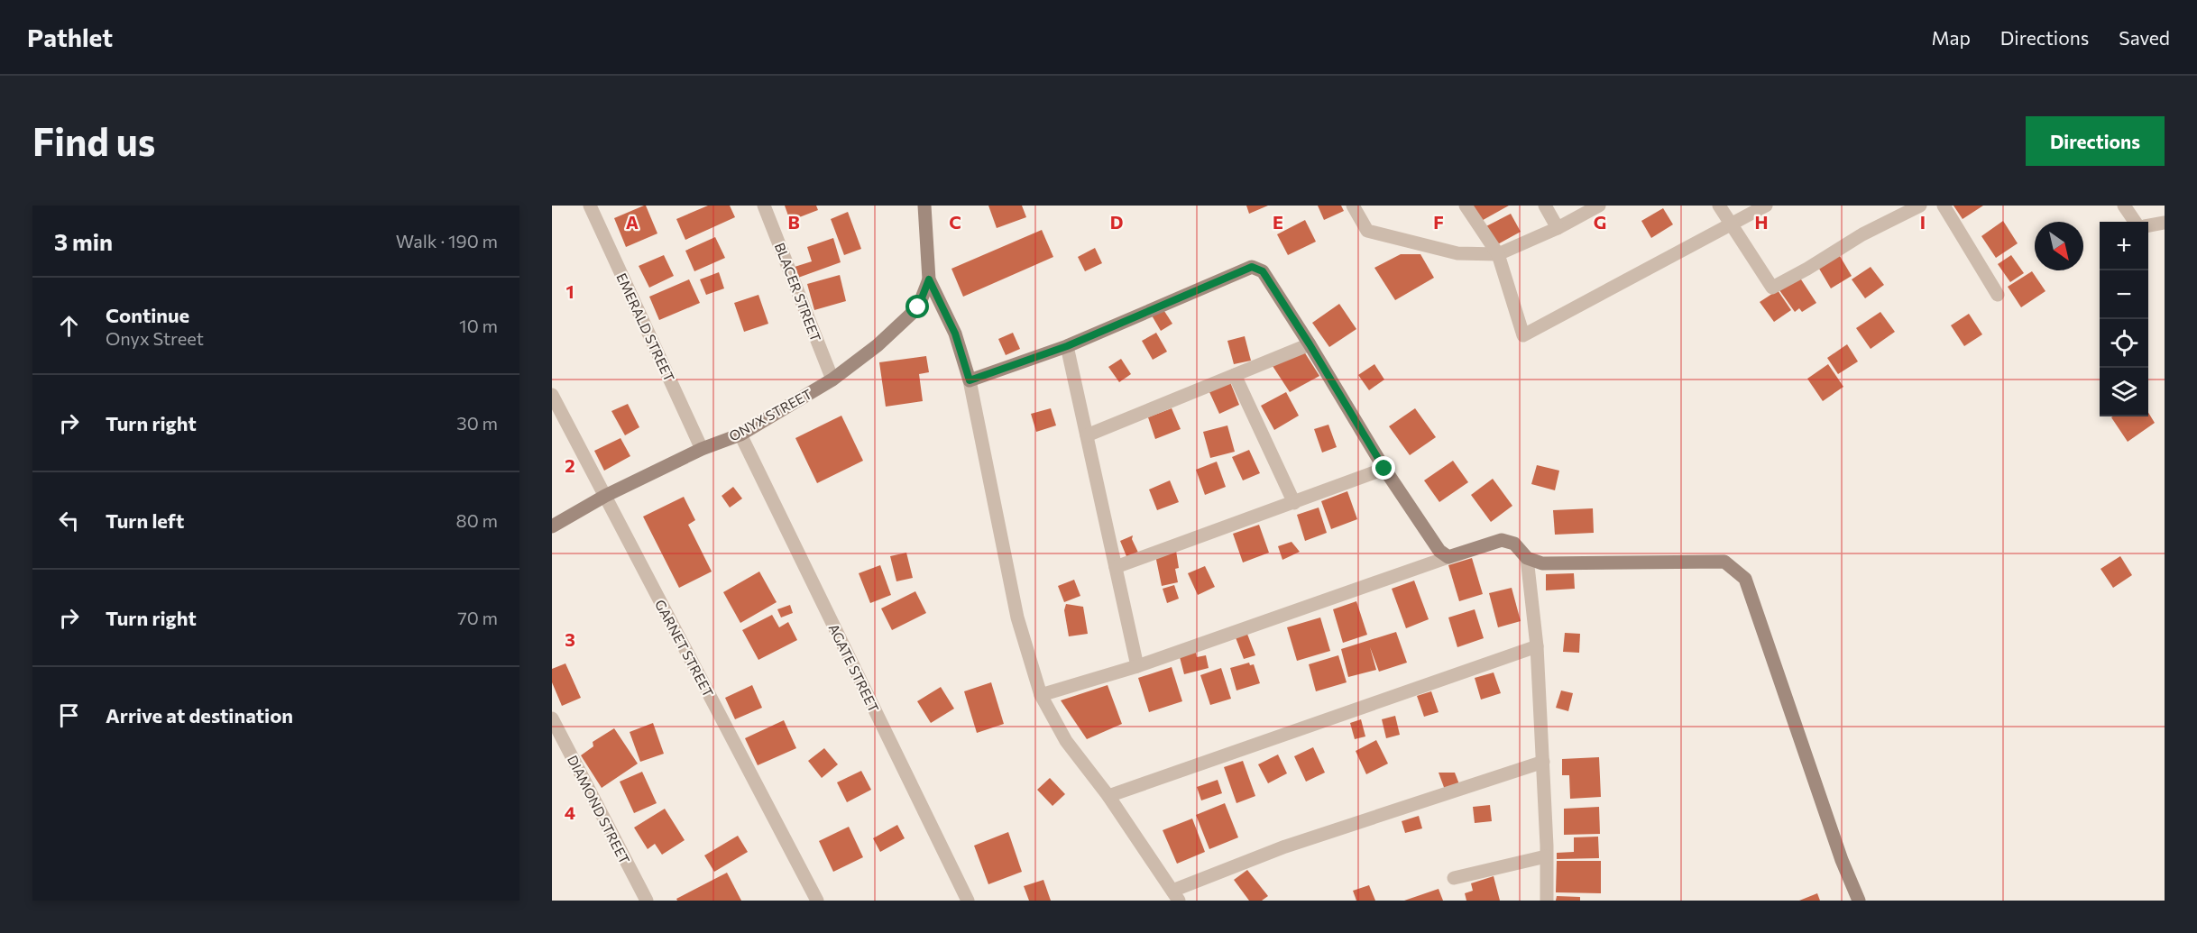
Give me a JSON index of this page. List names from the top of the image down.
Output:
{
  "streets": {
    "street": [
      "BLACER STREET",
      "EMERALD STREET",
      "ONYX STREET",
      "GARNET STREET",
      "AGATE STREET",
      "DIAMOND STREET"
    ]
  },
  "crossings": [
    ["BLACER STREET", "ONYX STREET"],
    ["EMERALD STREET", "ONYX STREET"],
    ["ONYX STREET", "GARNET STREET"],
    ["ONYX STREET", "AGATE STREET"]
  ],
  "north": "bottom right",
  "page": {
    "header": "Pathlet",
    "nav": ["Map", "Directions", "Saved"],
    "buttons": "Directions",
    "title": "Find us",
    "heading": ["3 min", "Walk · 190 m"],
    "map_buttons": ["+", "−"],
    "list": [
      ["Continue", "Onyx Street", "10 m"],
      ["Turn right", "30 m"],
      ["Turn left", "80 m"],
      ["Turn right", "70 m"],
      "Arrive at destination"
    ]
  },
  "grid": {
    "columns": [
      "A",
      "B",
      "C",
      "D",
      "E",
      "F",
      "G",
      "H",
      "I"
    ],
    "rows": [
      "1",
      "2",
      "3",
      "4"
    ]
  }
}
